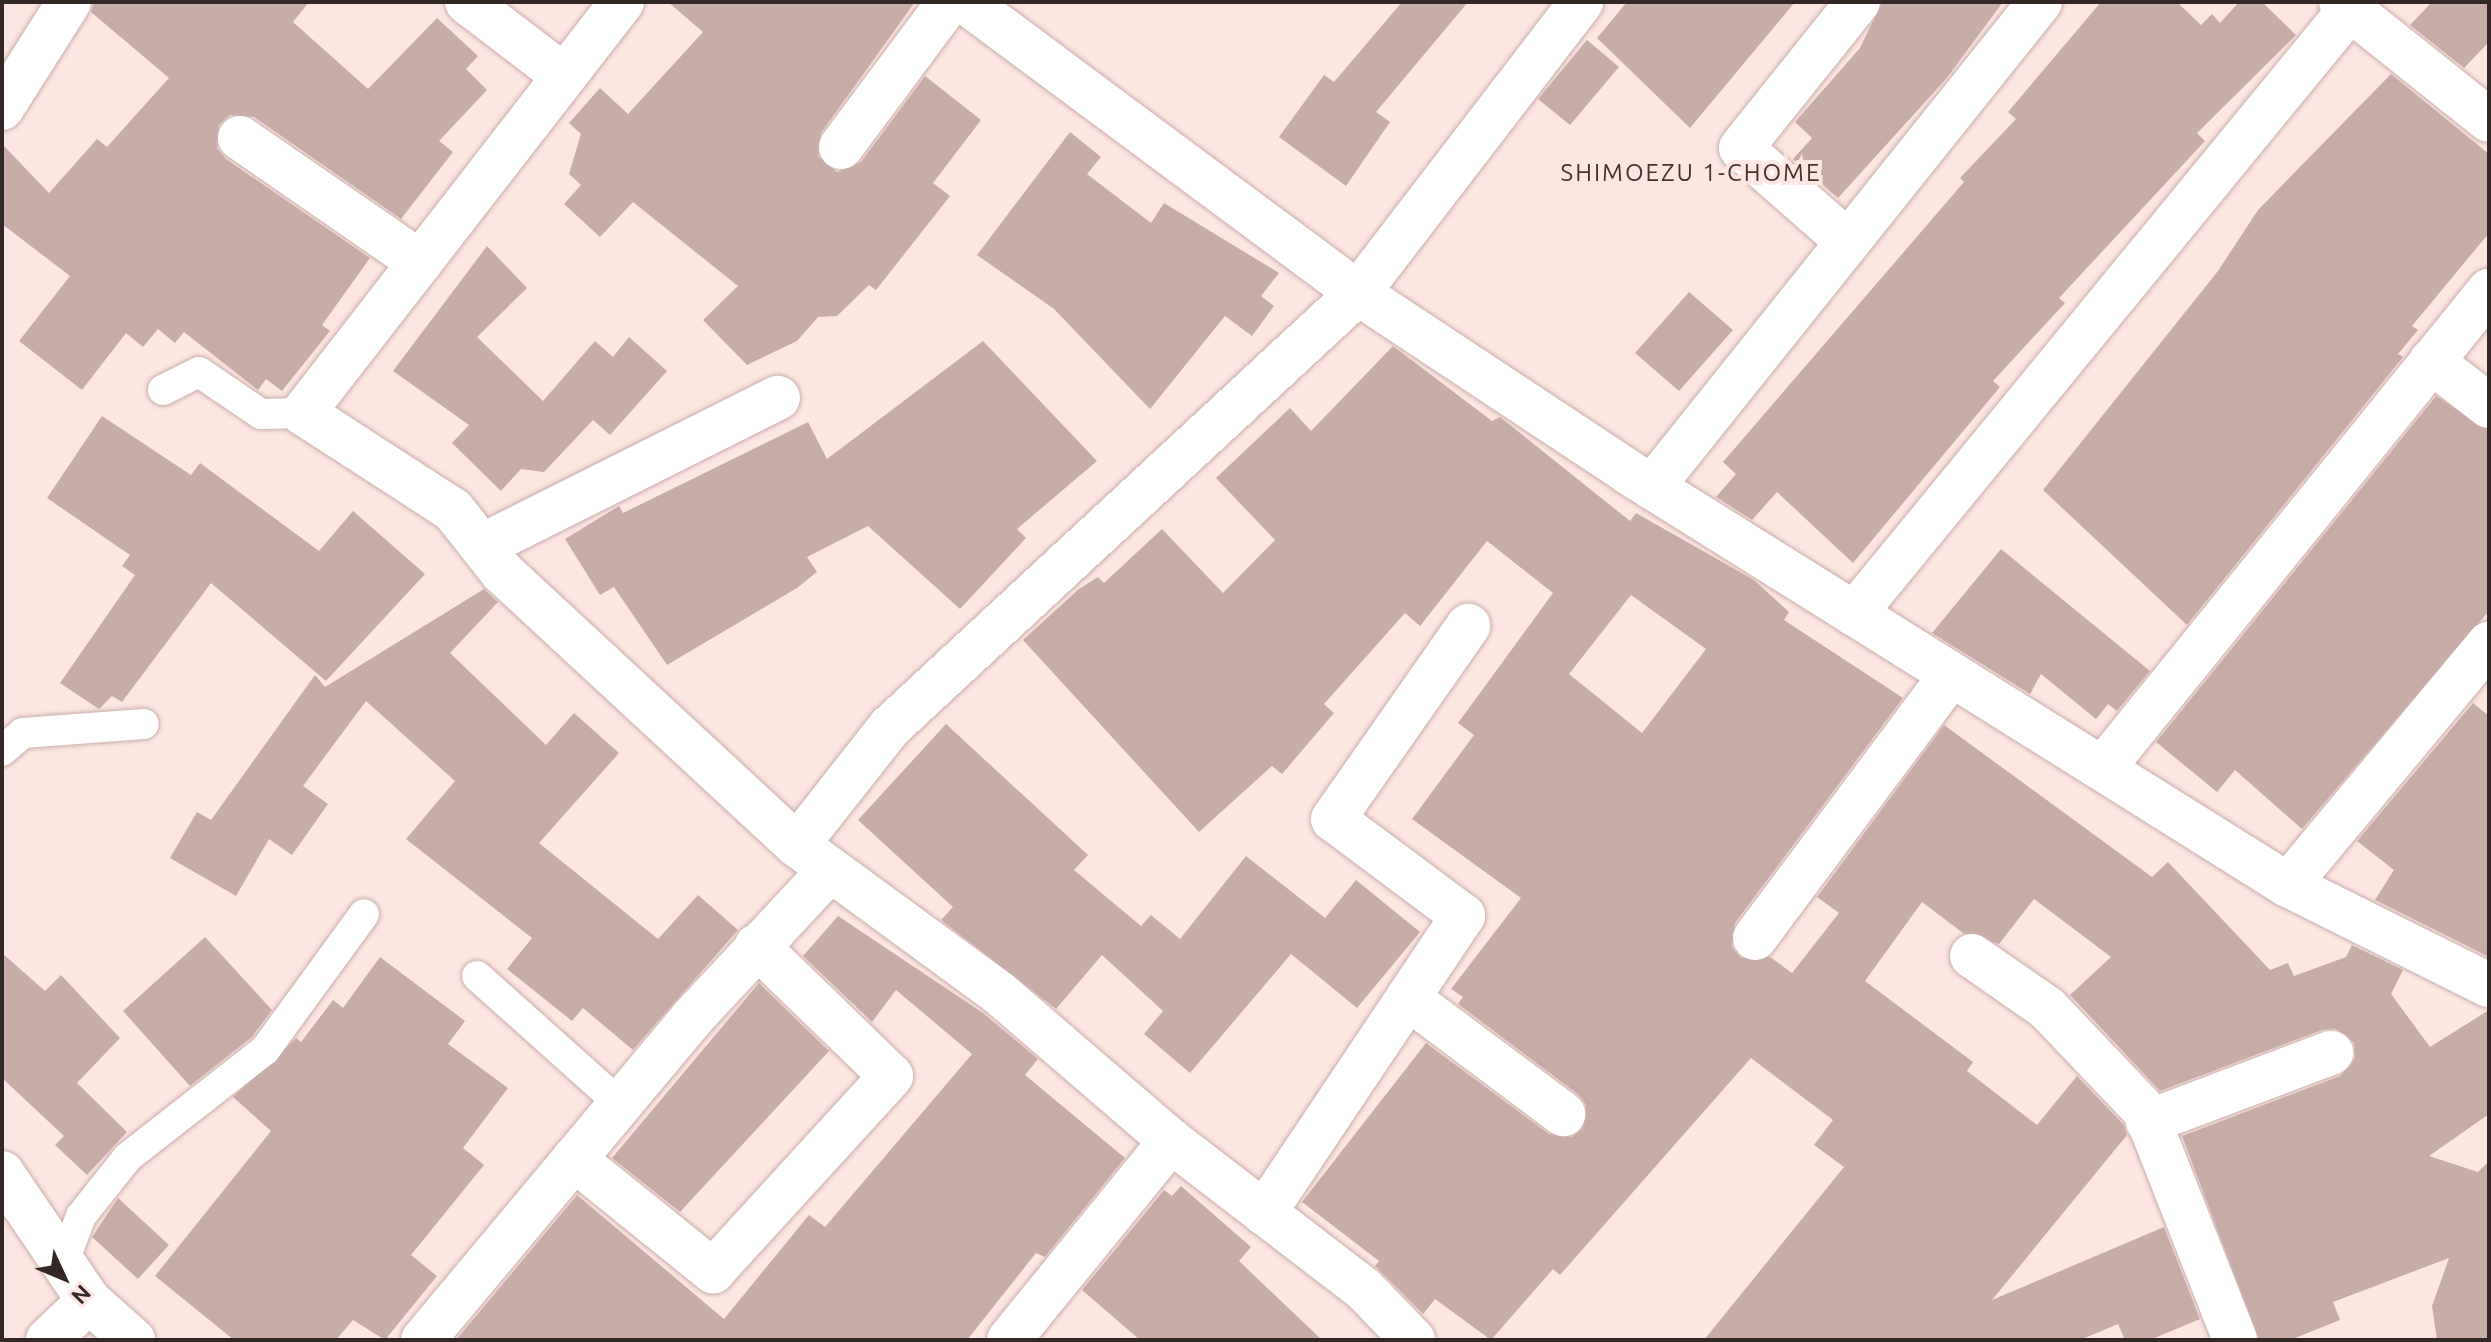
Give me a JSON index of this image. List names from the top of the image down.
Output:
{
  "districts": ["SHIMOEZU 1-CHOME"],
  "north": "bottom right"
}
